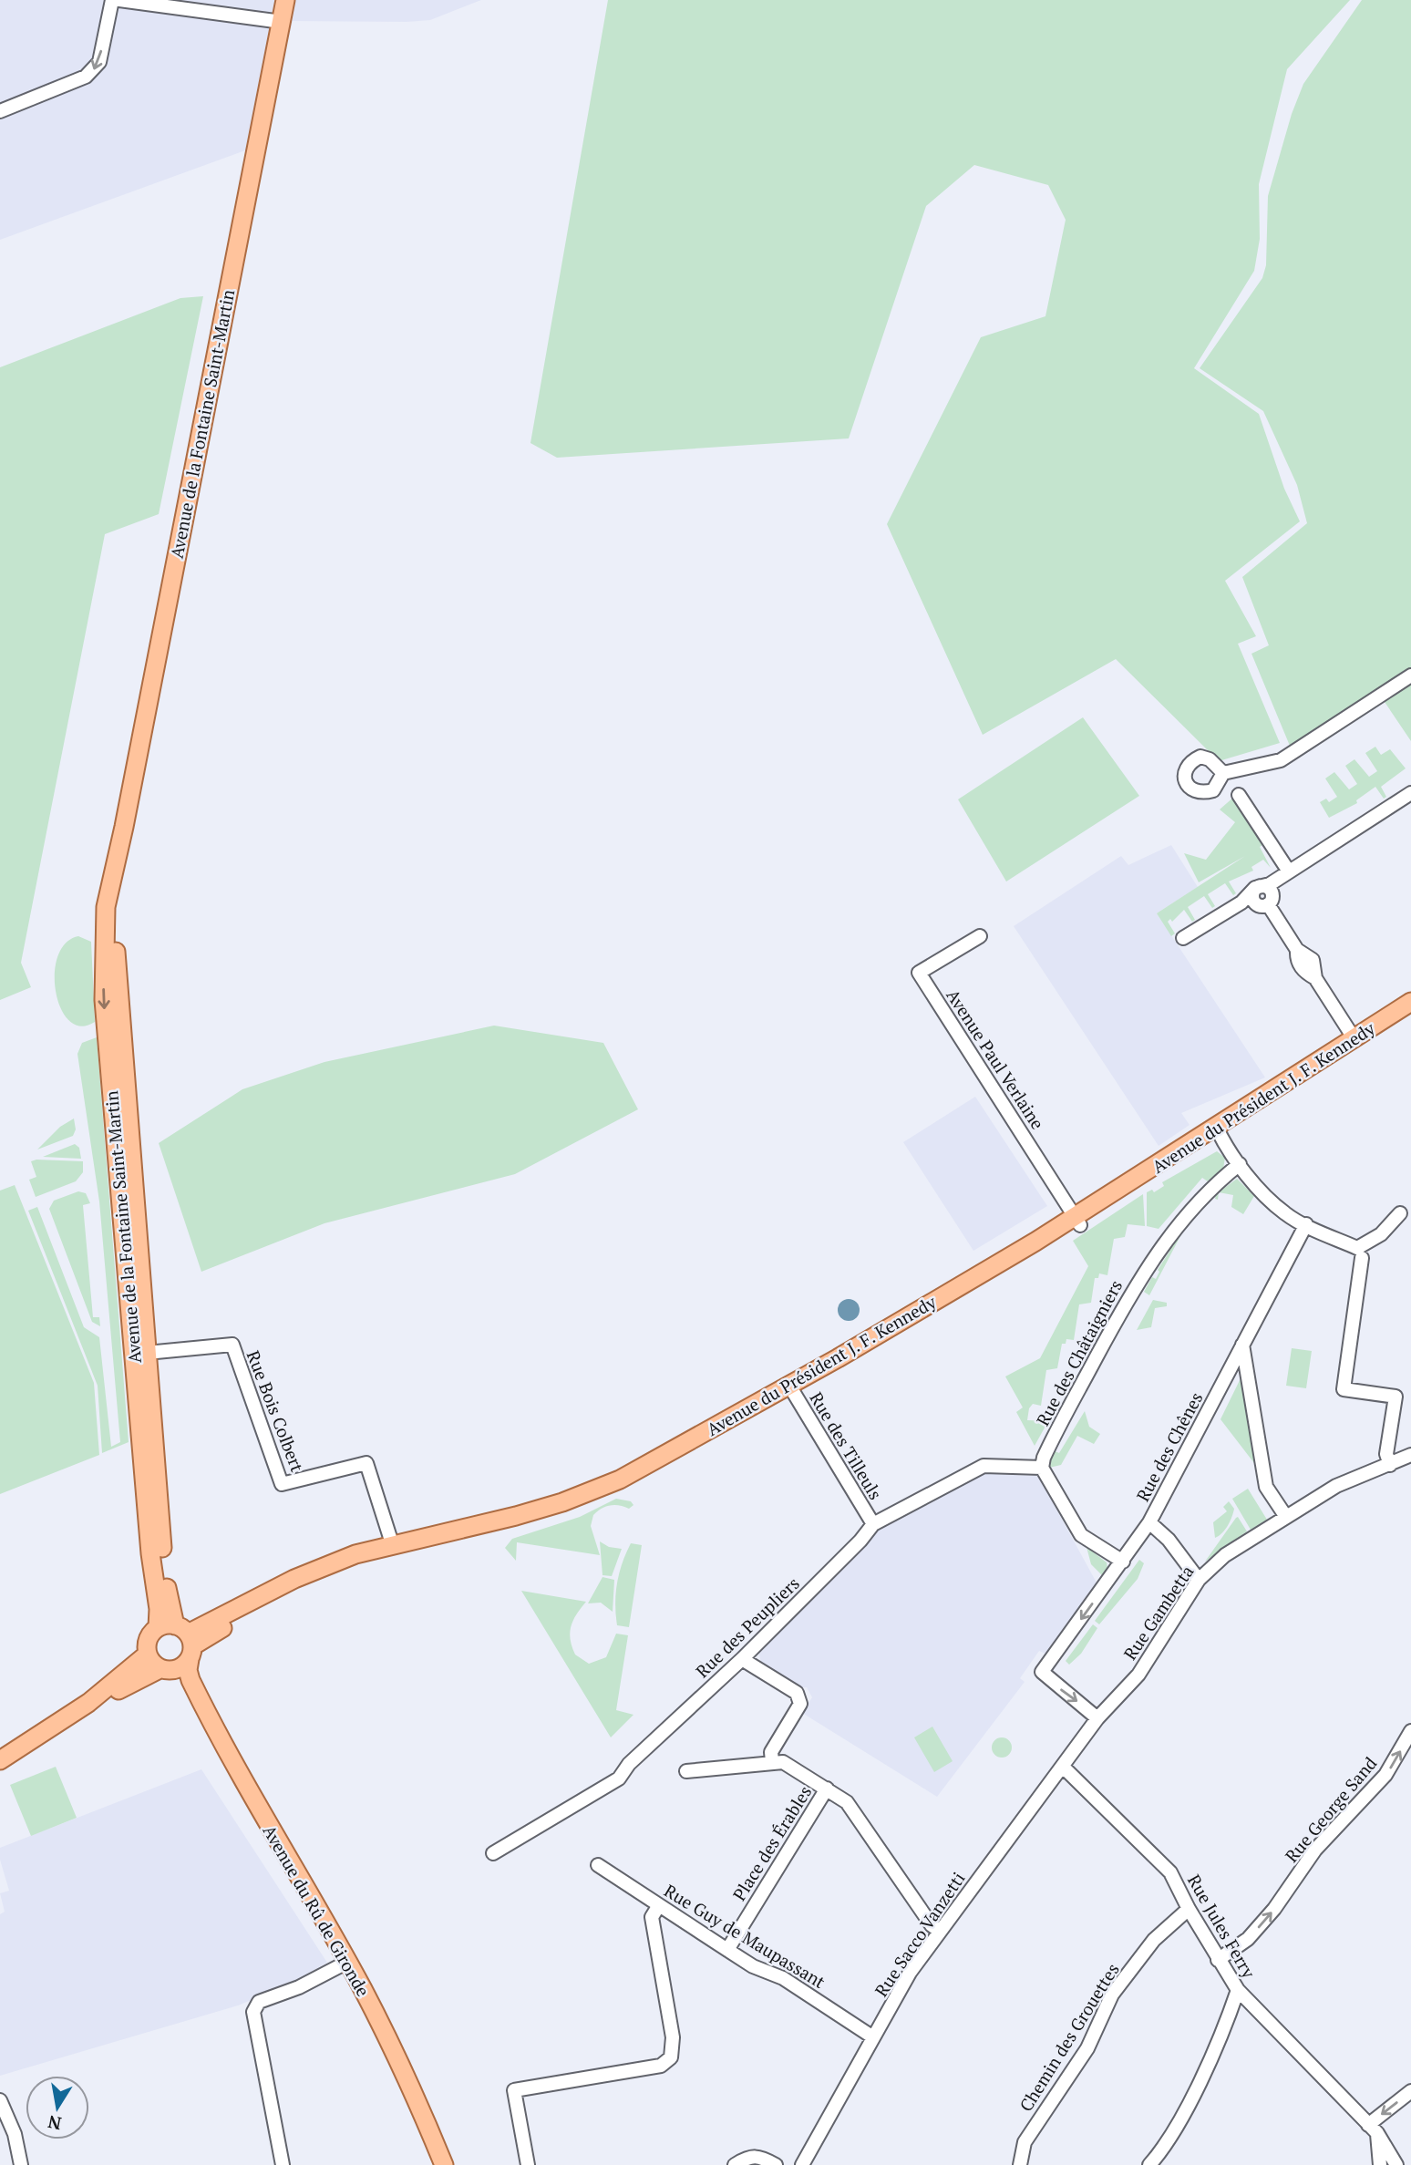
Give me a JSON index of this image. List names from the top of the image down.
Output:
{
  "streets": {
    "main road": ["Avenue de la Fontaine Saint-Martin", "Avenue du Président J. F. Kennedy", "Avenue du Rû de Gironde"],
    "street": [
      "Avenue Paul Verlaine",
      "Rue des Châtaigniers",
      "Rue Bois Colbert",
      "Rue des Tilleuls",
      "Rue des Chênes",
      "Rue Gambetta",
      "Rue des Peupliers",
      "Rue George Sand",
      "Place des Érables",
      "Rue Jules Ferry",
      "Rue Sacco Vanzetti",
      "Rue Guy de Maupassant",
      "Chemin des Grouettes"
    ]
  },
  "crossings": [
    ["Avenue de la Fontaine Saint-Martin", "Avenue du Président J. F. Kennedy"],
    ["Avenue de la Fontaine Saint-Martin", "Rue Bois Colbert"],
    ["Avenue de la Fontaine Saint-Martin", "Avenue du Rû de Gironde"],
    ["Avenue Paul Verlaine", "Avenue du Président J. F. Kennedy"],
    ["Avenue du Président J. F. Kennedy", "Rue Bois Colbert"],
    ["Avenue du Président J. F. Kennedy", "Rue des Tilleuls"],
    ["Avenue du Président J. F. Kennedy", "Avenue du Rû de Gironde"],
    ["Rue des Châtaigniers", "Rue des Peupliers"],
    ["Rue des Tilleuls", "Rue des Peupliers"],
    ["Rue des Chênes", "Rue Gambetta"],
    ["Rue Gambetta", "Rue Jules Ferry"],
    ["Rue Gambetta", "Rue Sacco Vanzetti"],
    ["Rue George Sand", "Rue Jules Ferry"],
    ["Place des Érables", "Rue Guy de Maupassant"],
    ["Rue Jules Ferry", "Rue Sacco Vanzetti"],
    ["Rue Jules Ferry", "Chemin des Grouettes"],
    ["Rue Sacco Vanzetti", "Rue Guy de Maupassant"]
  ],
  "one_way": ["Rue George Sand"],
  "north": "bottom"
}
